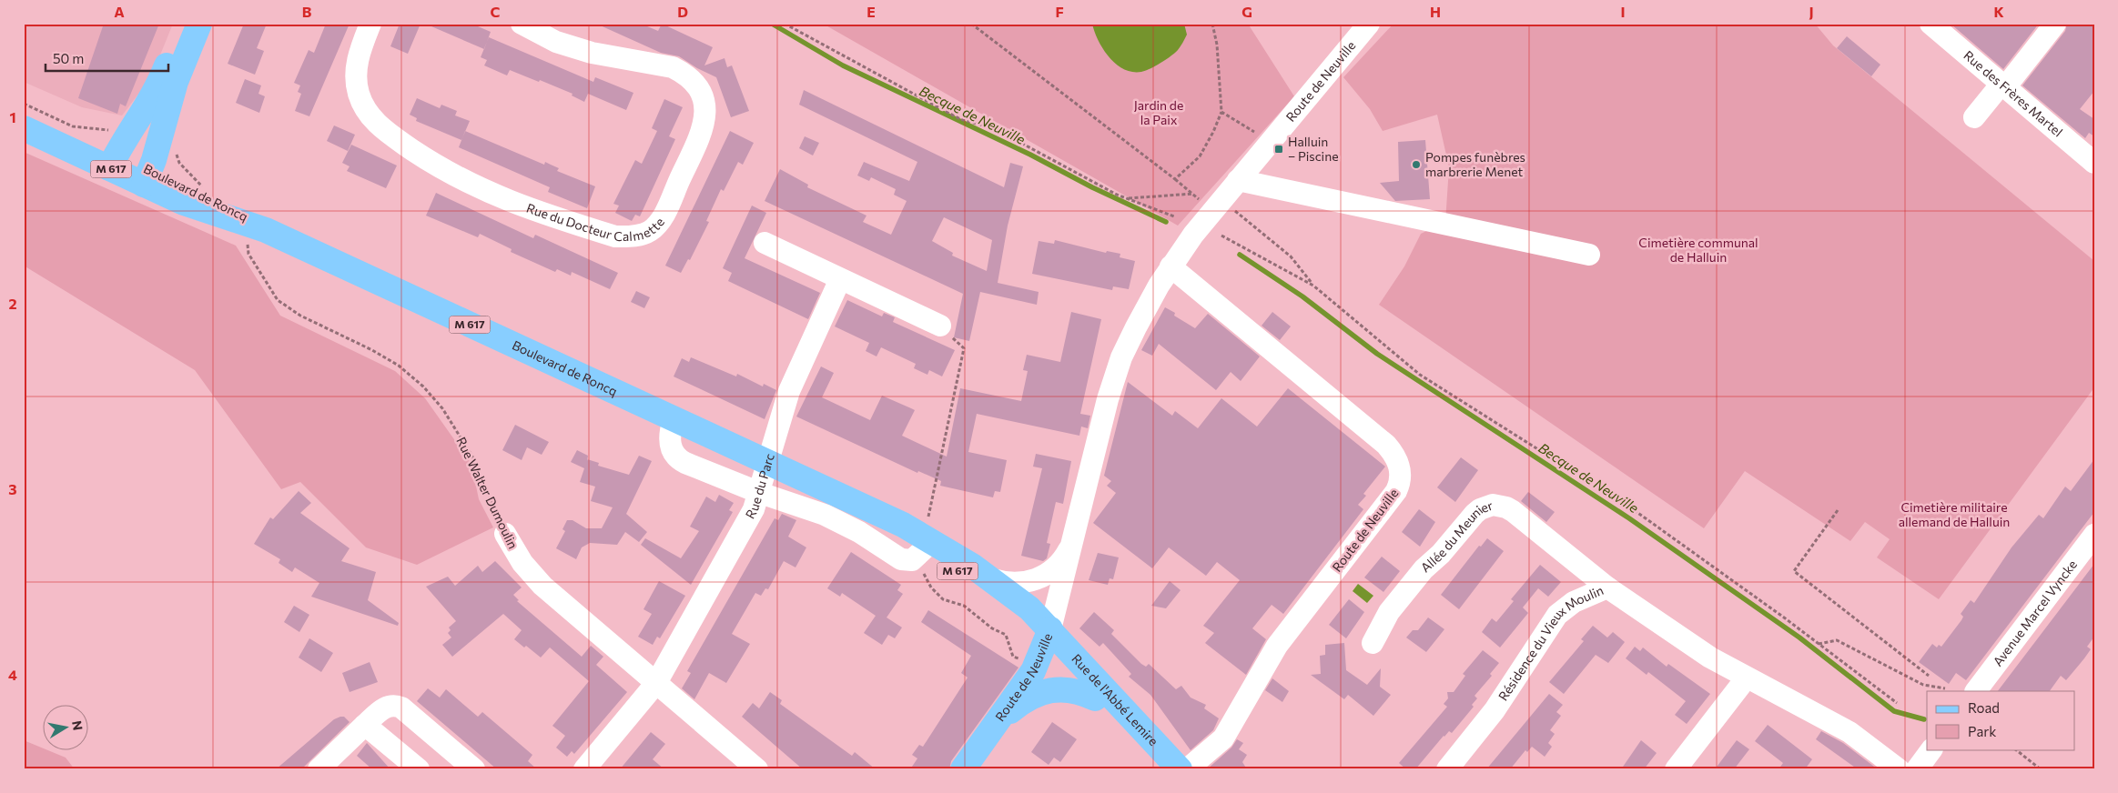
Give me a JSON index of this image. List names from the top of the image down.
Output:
{
  "streets": {
    "main road": [
      "Route de Neuville",
      "M 617",
      "Boulevard de Roncq",
      "Rue de l'Abbé Lemire"
    ],
    "street": [
      "Rue des Frères Martel",
      "Rue du Docteur Calmette",
      "Rue du Parc",
      "Rue Walter Dumoulin",
      "Allée du Meunier",
      "Avenue Marcel Vyncke",
      "Résidence du Vieux Moulin"
    ]
  },
  "crossings": [
    ["Route de Neuville", "Boulevard de Roncq"],
    ["Route de Neuville", "Rue de l'Abbé Lemire"],
    ["Boulevard de Roncq", "Rue du Parc"],
    ["Boulevard de Roncq", "Rue Walter Dumoulin"],
    ["Boulevard de Roncq", "Rue de l'Abbé Lemire"],
    ["Rue du Parc", "Rue Walter Dumoulin"],
    ["Allée du Meunier", "Résidence du Vieux Moulin"]
  ],
  "water": ["Becque de Neuville"],
  "parks": ["Jardin de la Paix", "Cimetière communal de Halluin", "Cimetière militaire allemand de Halluin"],
  "places": {
    "transit": ["Halluin – Piscine"],
    "other": ["Pompes funèbres marbrerie Menet"]
  },
  "legend": ["Road", "Park"],
  "scale_bar": "50 m",
  "north": "right",
  "grid": {
    "columns": [
      "A",
      "B",
      "C",
      "D",
      "E",
      "F",
      "G",
      "H",
      "I",
      "J",
      "K"
    ],
    "rows": [
      "1",
      "2",
      "3",
      "4"
    ]
  }
}
